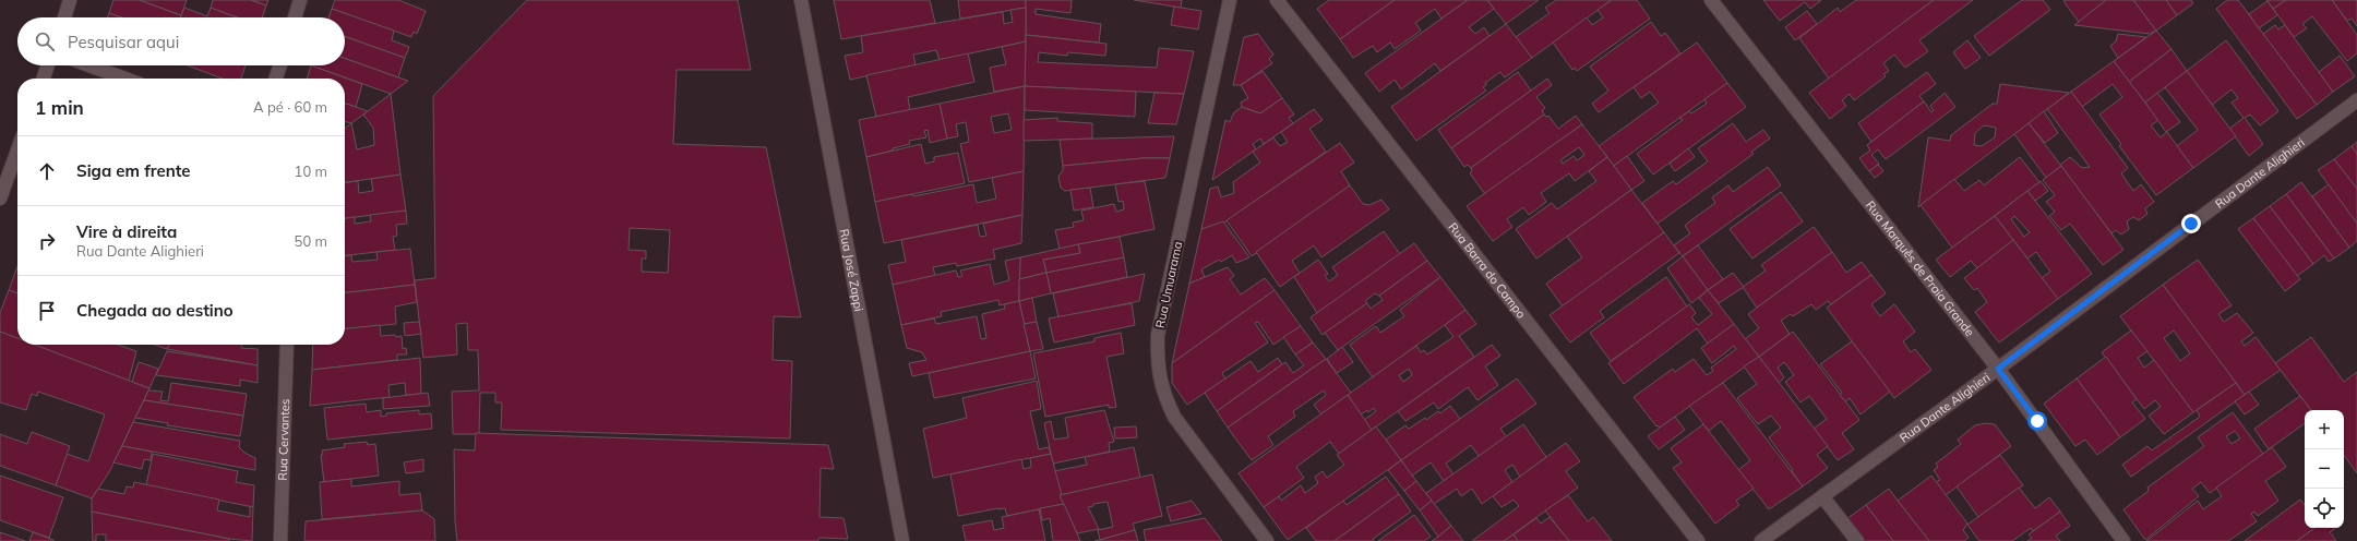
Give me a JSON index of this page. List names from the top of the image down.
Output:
{
  "streets": {
    "street": [
      "Rua Dante Alighieri",
      "Rua Marquês de Praia Grande",
      "Rua José Zappi",
      "Rua Barra do Campo",
      "Rua Umuarama",
      "Rua Cervantes"
    ]
  },
  "crossings": [
    ["Rua Dante Alighieri", "Rua Marquês de Praia Grande"]
  ],
  "page": {
    "search": "Pesquisar aqui",
    "heading": ["1 min", "A pé · 60 m"],
    "list": [
      ["Siga em frente", "10 m"],
      ["Vire à direita", "Rua Dante Alighieri", "50 m"],
      "Chegada ao destino"
    ],
    "map_buttons": ["+", "−"]
  }
}
